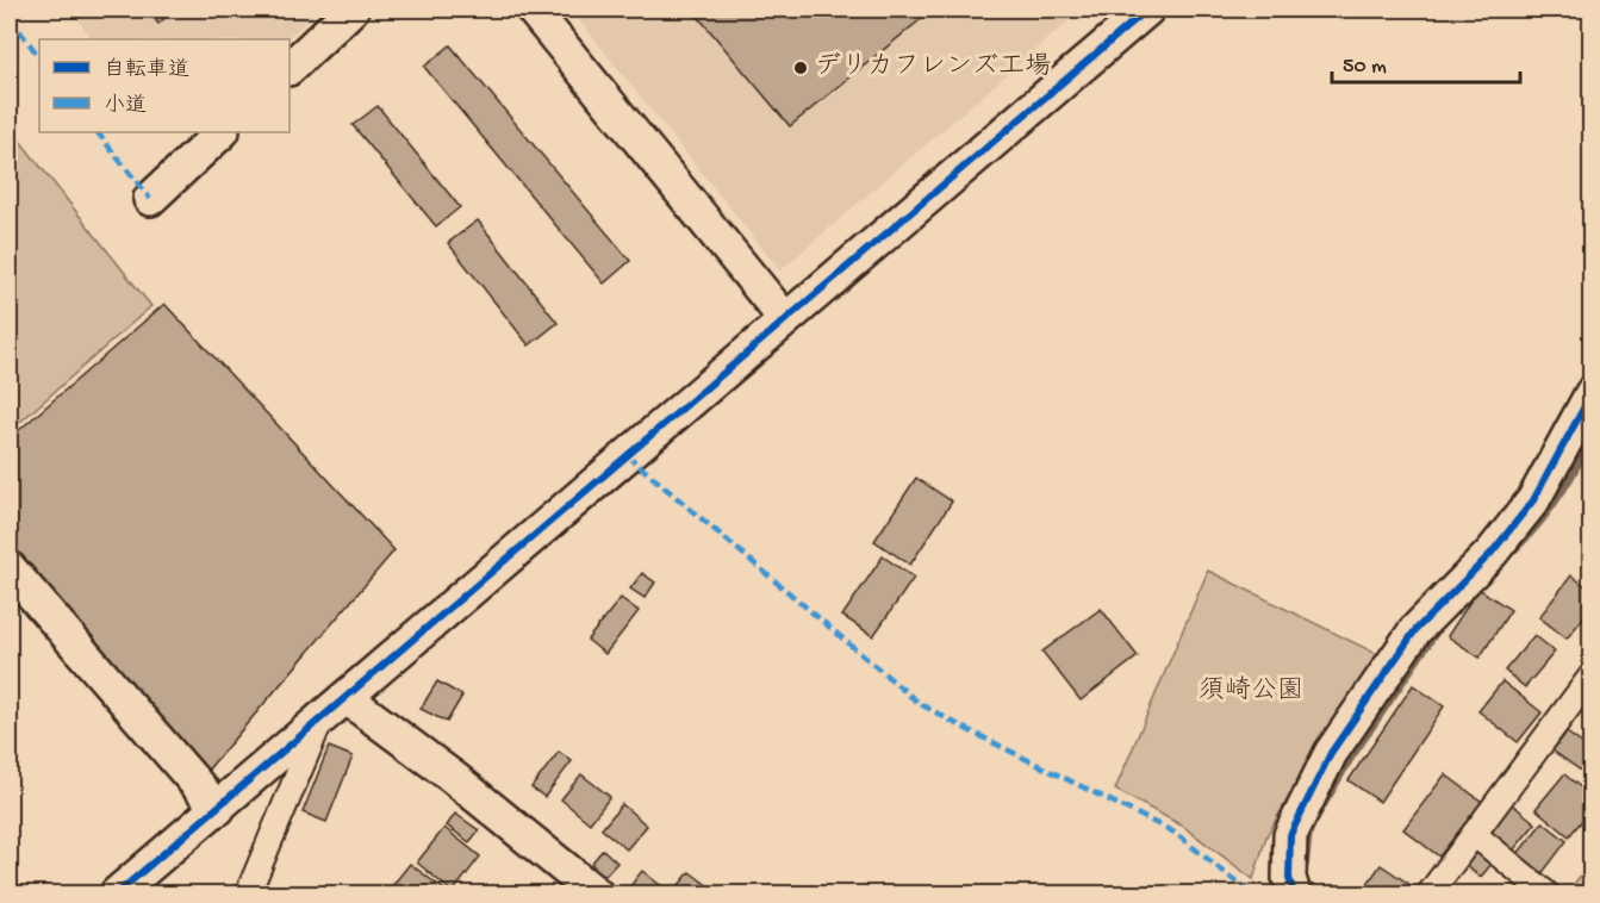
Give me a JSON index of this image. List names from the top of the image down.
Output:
{
  "parks": ["須崎公園"],
  "places": ["デリカフレンズ工場"],
  "legend": ["自転車道", "小道"],
  "scale_bar": "50 m"
}
